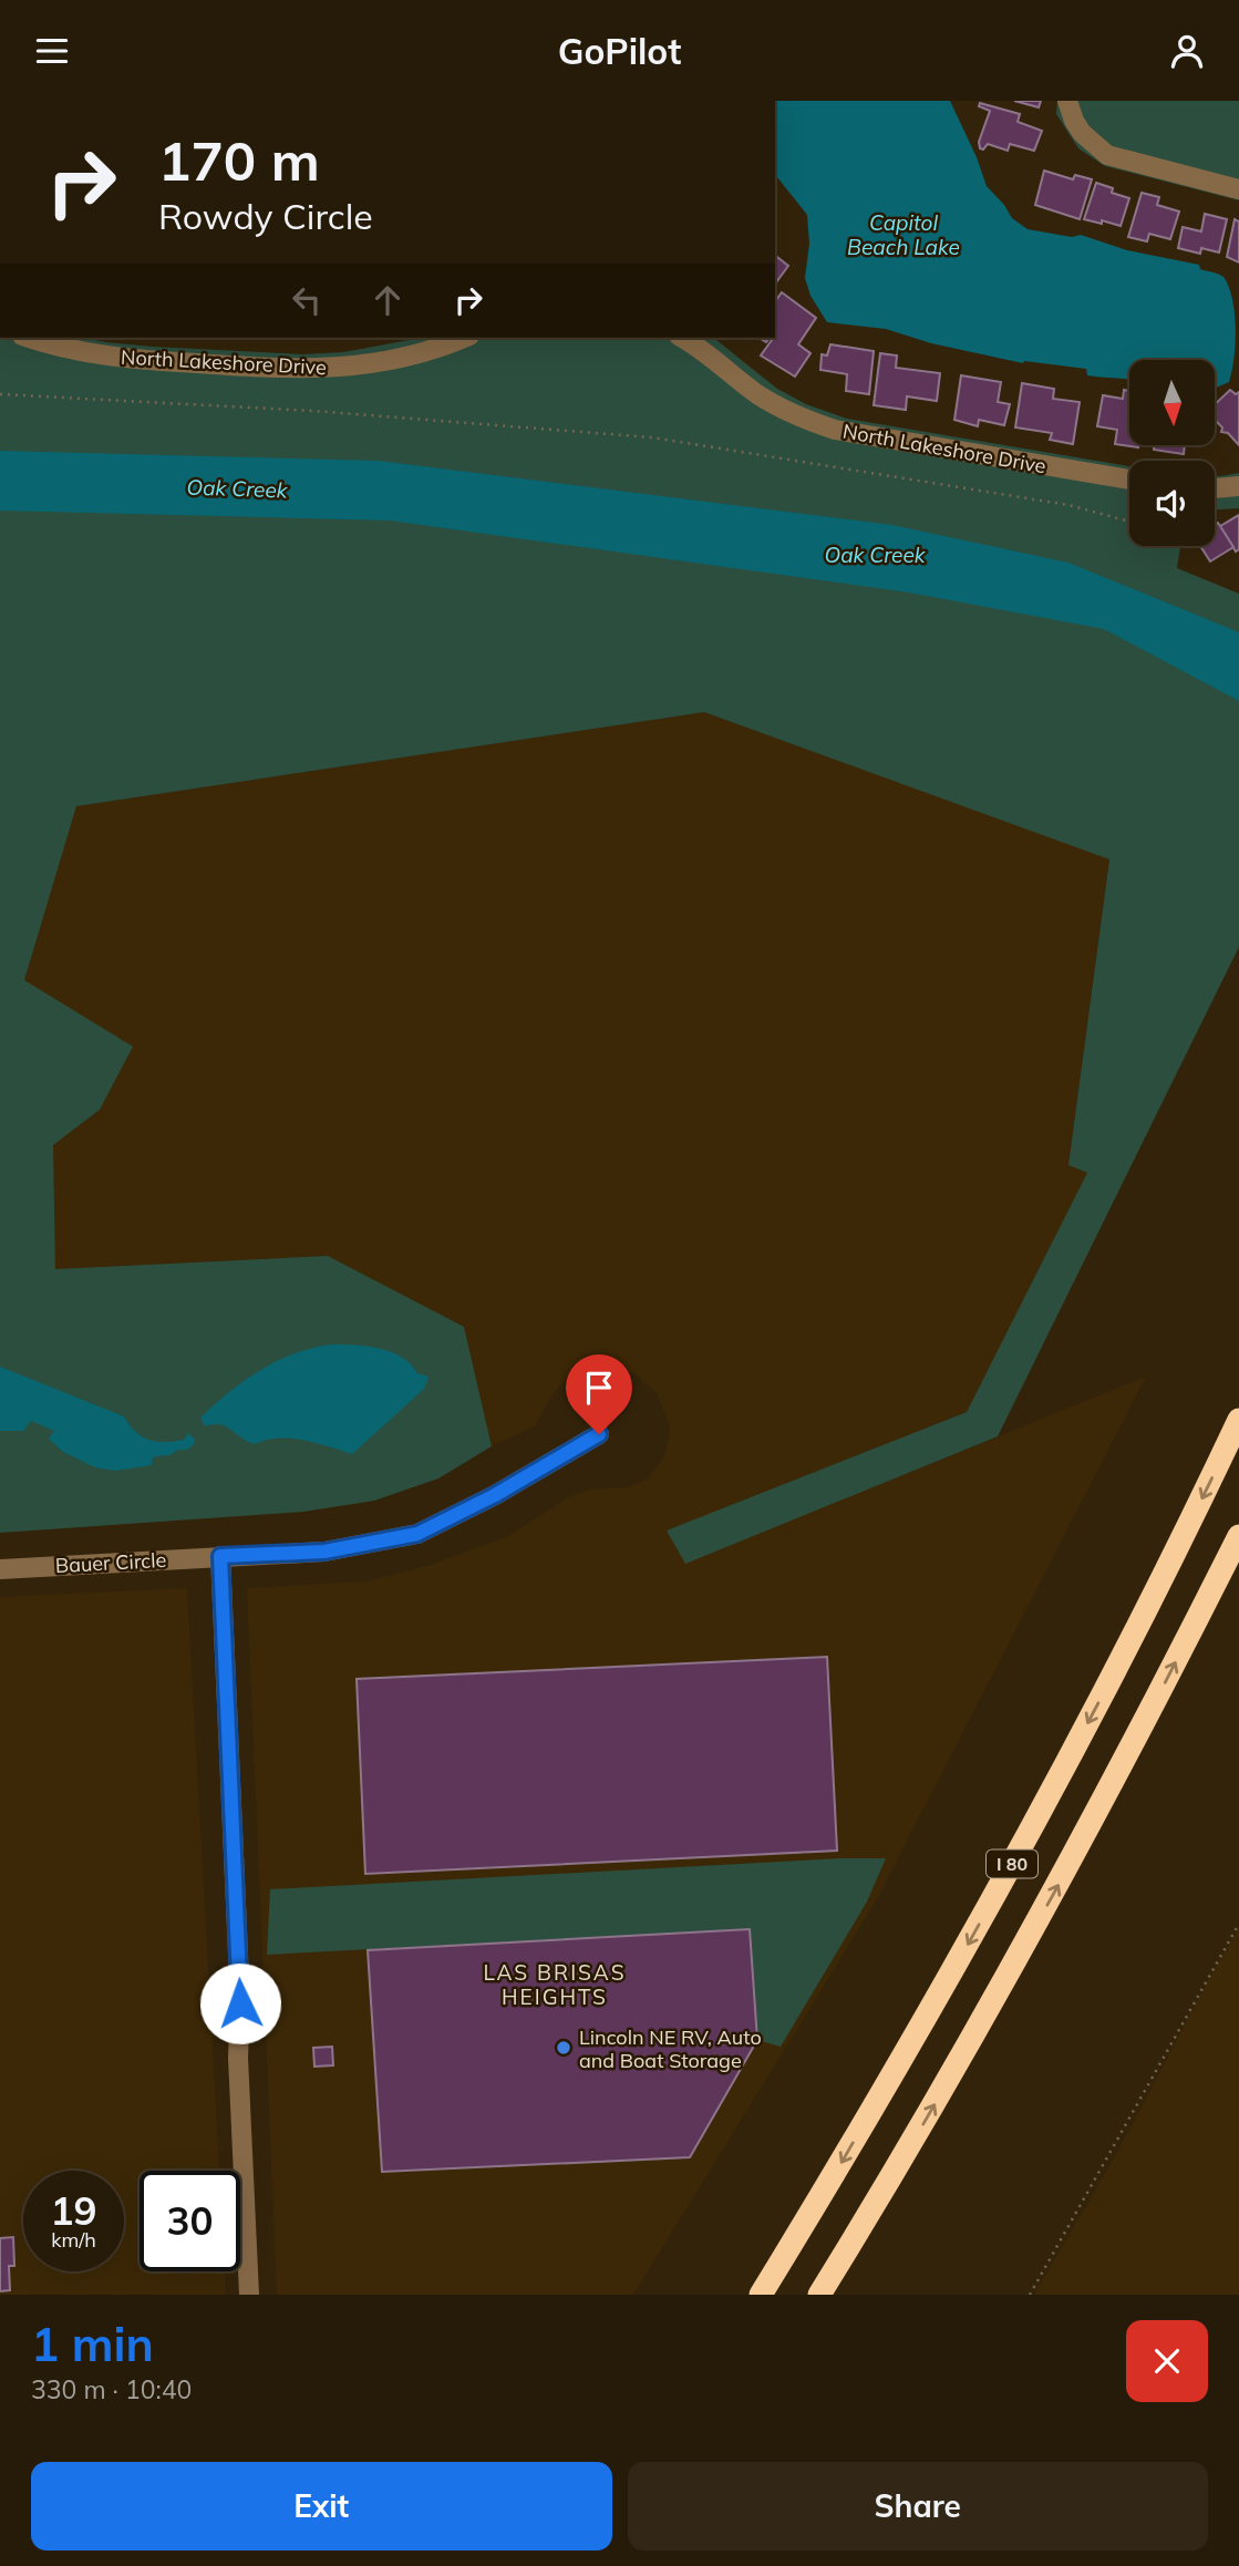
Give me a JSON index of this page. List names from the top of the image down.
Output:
{
  "streets": {
    "highway": ["I 80"],
    "street": ["North Lakeshore Drive", "Bauer Circle"]
  },
  "districts": ["LAS BRISAS HEIGHTS"],
  "water": ["Capitol Beach Lake", "Oak Creek"],
  "places": ["Lincoln NE RV, Auto and Boat Storage"],
  "north": "bottom",
  "page": {
    "header": "GoPilot",
    "turn": ["170 m", "Rowdy Circle"],
    "speed": "19 km/h",
    "limit": "30",
    "heading": ["1 min", "330 m · 10:40"],
    "buttons": ["Exit", "Share"]
  }
}
